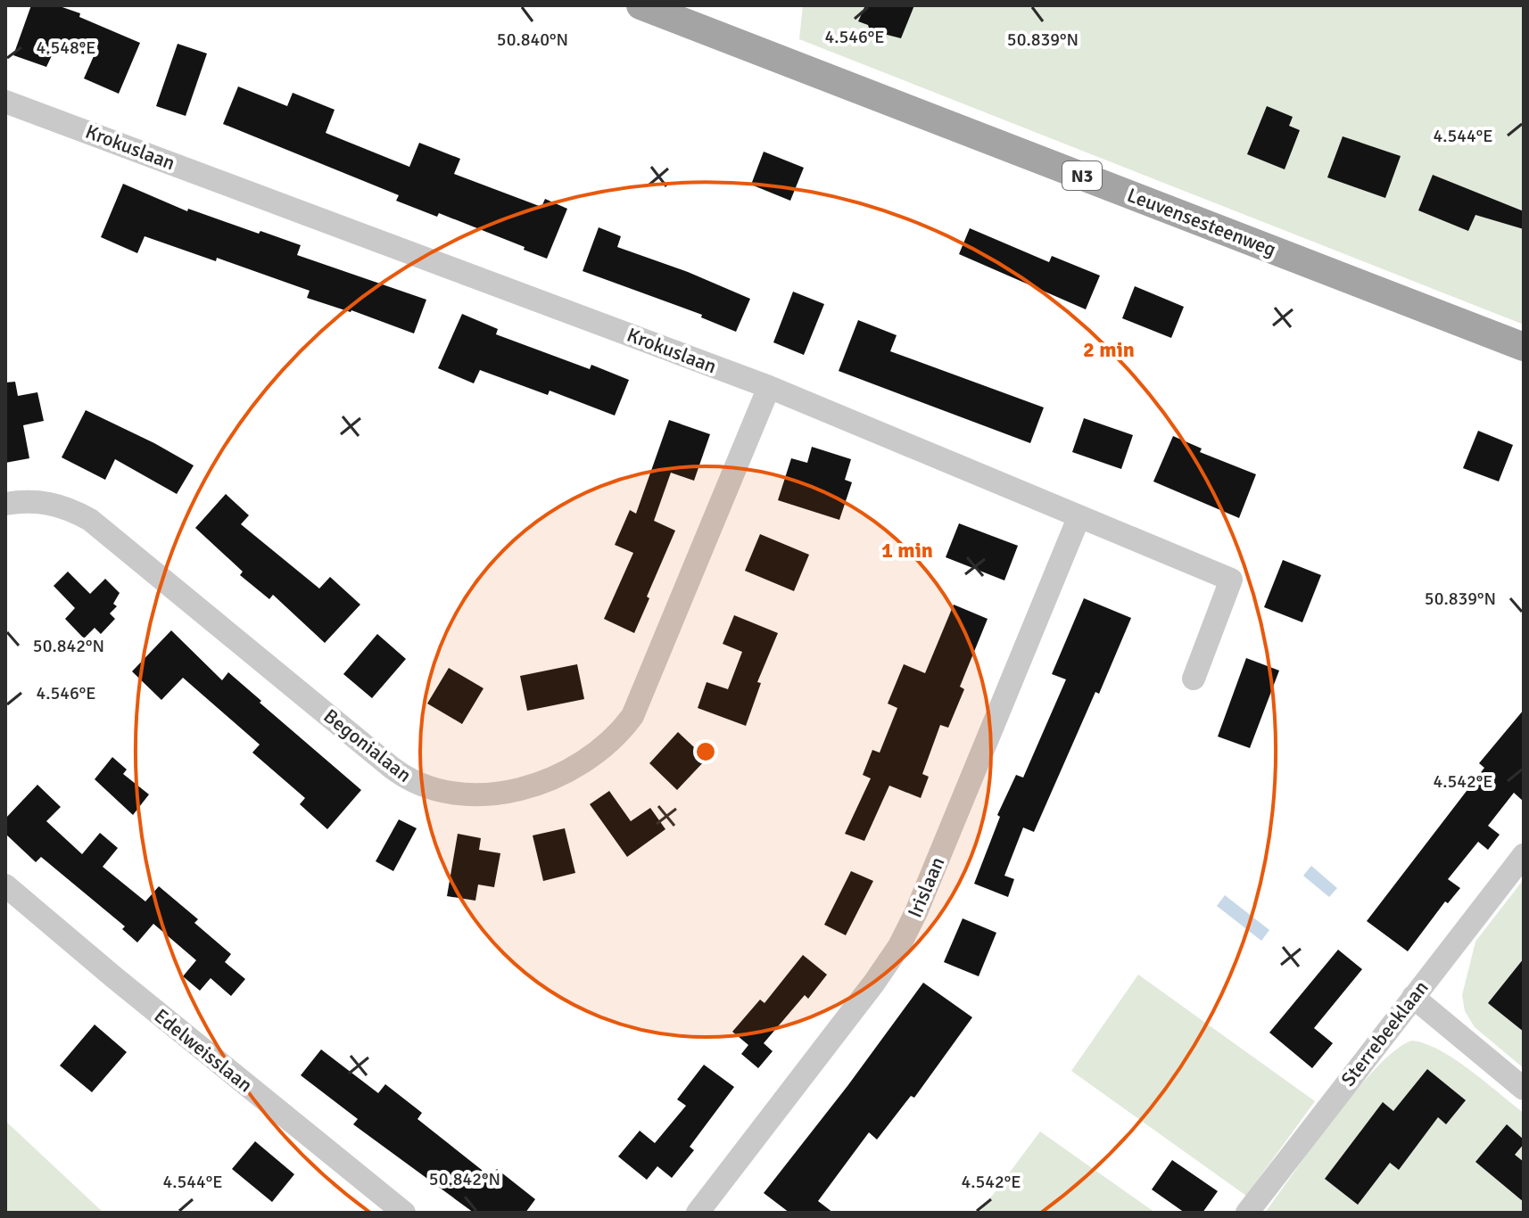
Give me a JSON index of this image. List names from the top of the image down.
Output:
{
  "streets": {
    "main road": ["N3", "Leuvensesteenweg"],
    "street": [
      "Krokuslaan",
      "Begonialaan",
      "Irislaan",
      "Sterrebeeklaan",
      "Edelweisslaan"
    ]
  },
  "crossings": [
    ["Krokuslaan", "Begonialaan"],
    ["Krokuslaan", "Irislaan"]
  ],
  "coordinates": [
    "4.546°E",
    "50.840°N",
    "50.839°N",
    "4.548°E",
    "4.544°E",
    "50.842°N",
    "4.542°E"
  ],
  "rings": ["2 min", "1 min"]
}
